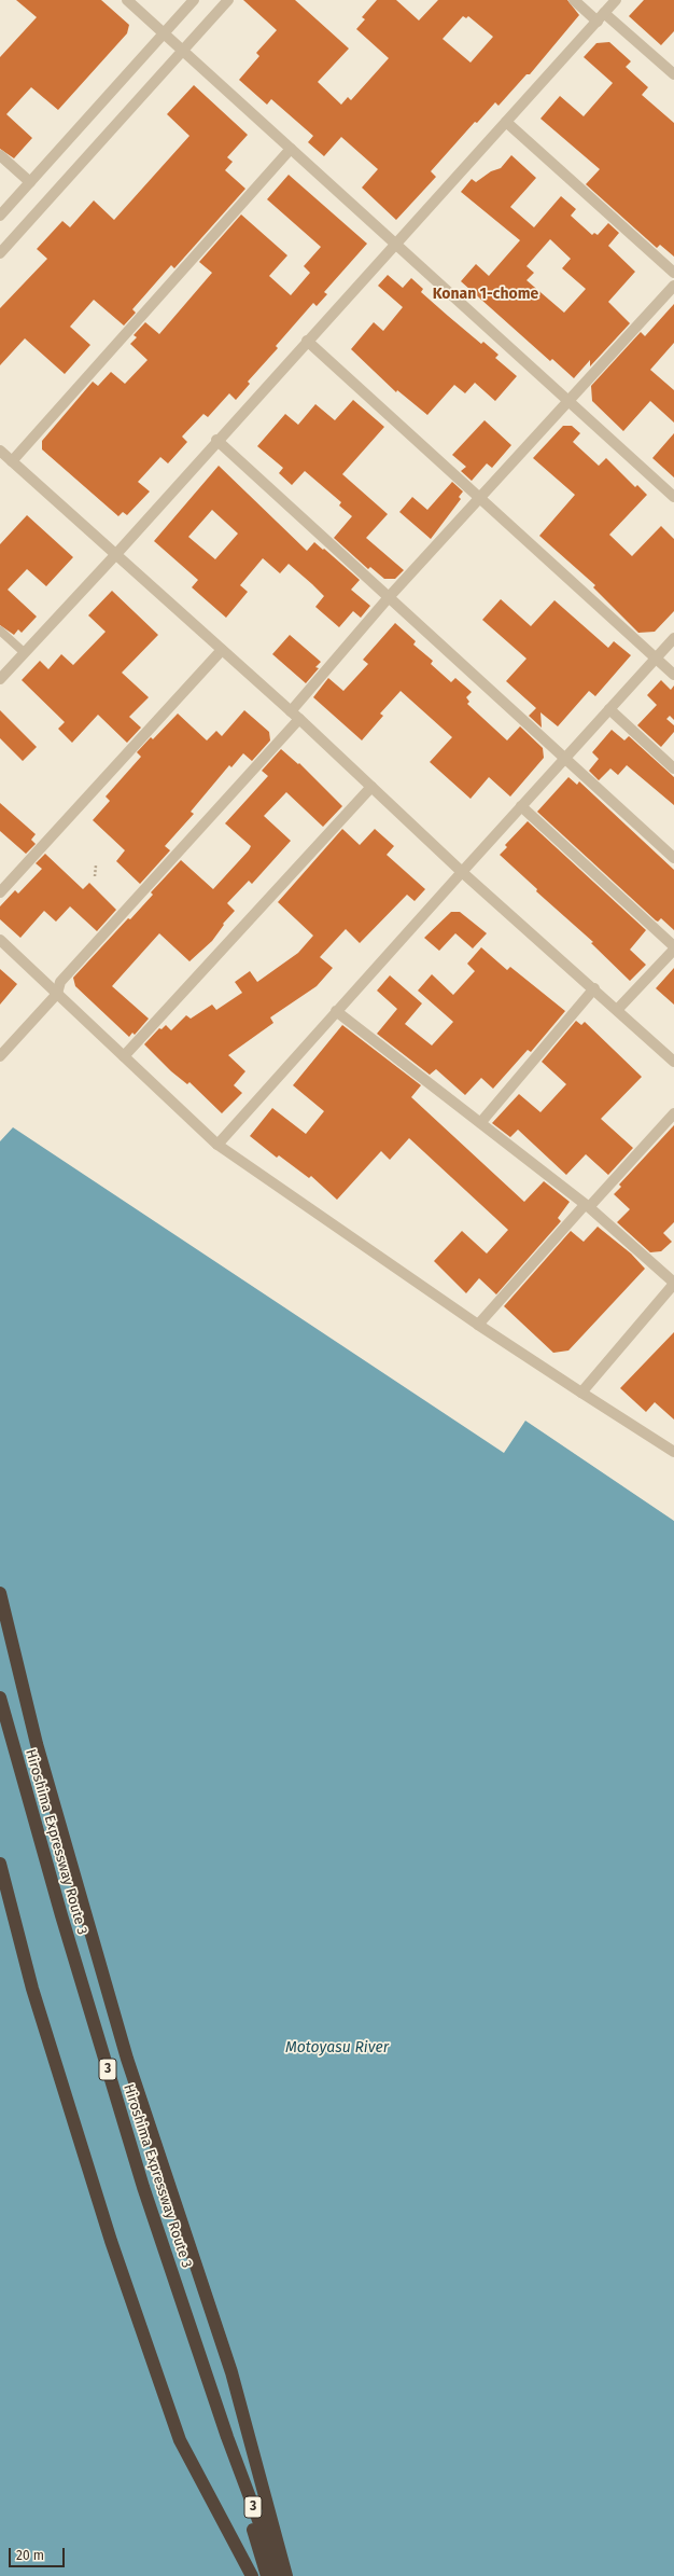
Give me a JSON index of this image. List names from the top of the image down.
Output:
{
  "streets": {
    "highway": ["Hiroshima Expressway Route 3", "3"]
  },
  "districts": ["Konan 1-chome"],
  "water": ["Motoyasu River"],
  "scale_bar": "20 m"
}
